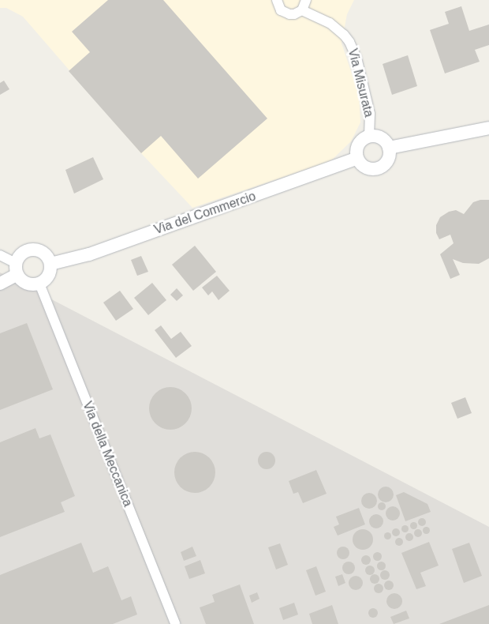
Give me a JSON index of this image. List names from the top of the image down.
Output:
{
  "streets": {
    "street": ["Via Misurata", "Via del Commercio", "Via della Meccanica"]
  },
  "crossings": [
    ["Via Misurata", "Via del Commercio"],
    ["Via del Commercio", "Via della Meccanica"]
  ]
}
